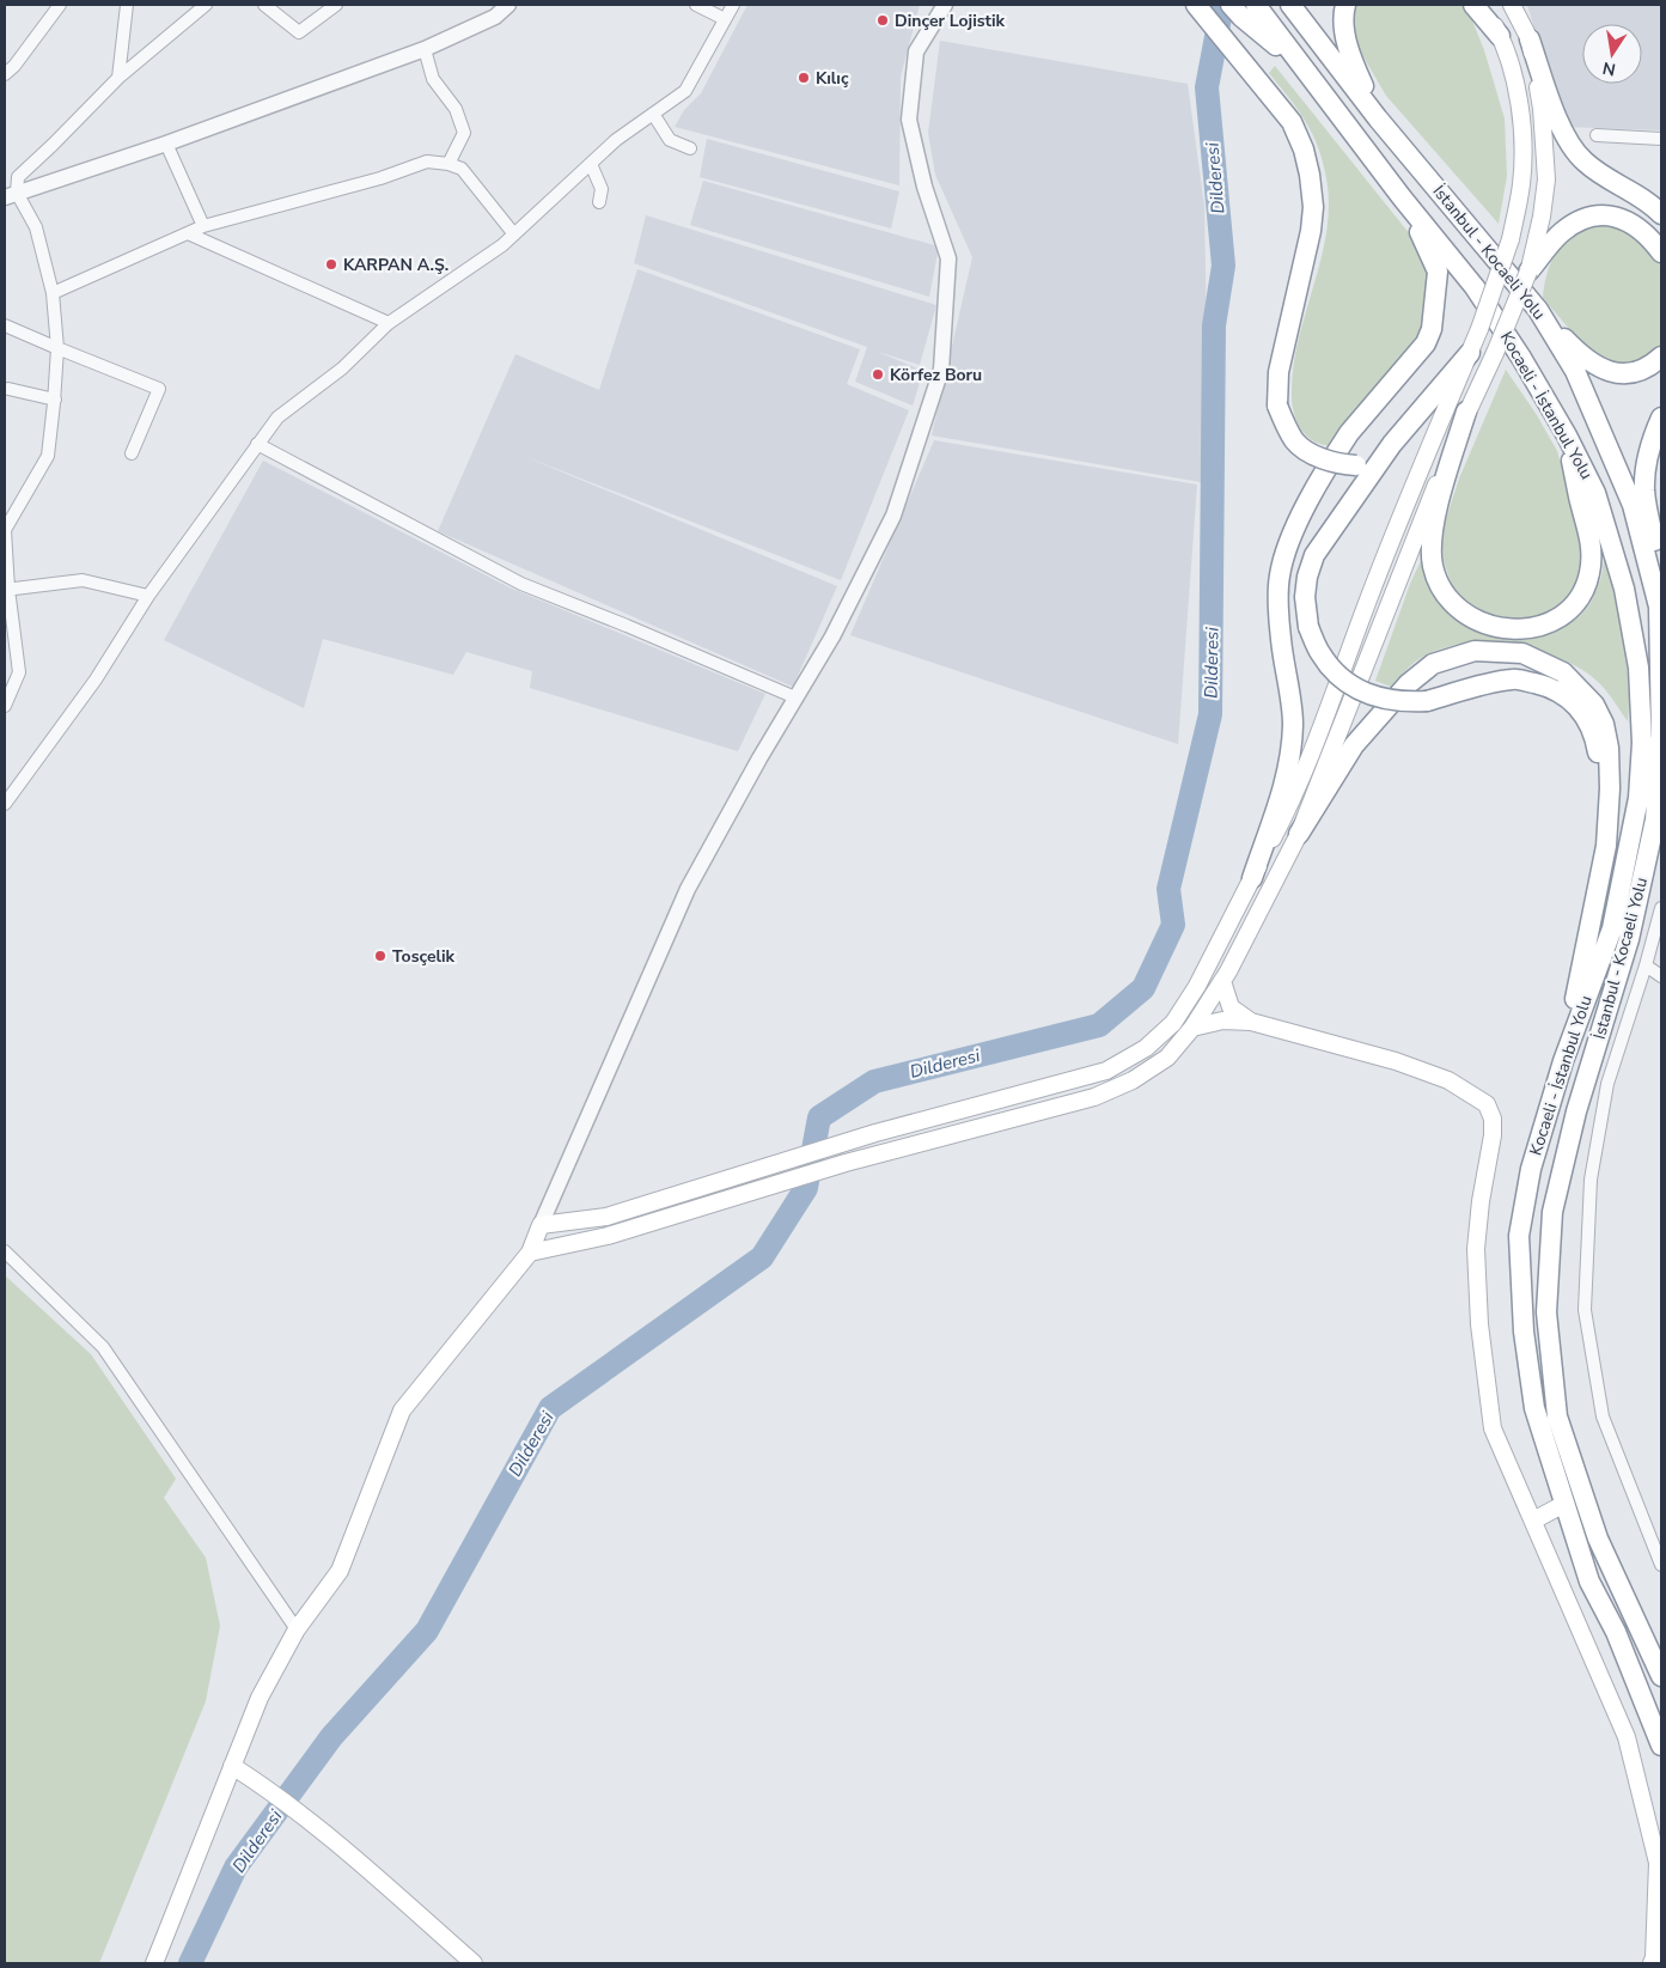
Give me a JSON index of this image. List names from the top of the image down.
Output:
{
  "streets": {
    "highway": ["İstanbul - Kocaeli Yolu", "Kocaeli - İstanbul Yolu"]
  },
  "water": ["Dilderesi"],
  "places": [
    "Dinçer Lojistik",
    "Kılıç",
    "KARPAN A.Ş.",
    "Körfez Boru",
    "Tosçelik"
  ],
  "north": "bottom"
}
